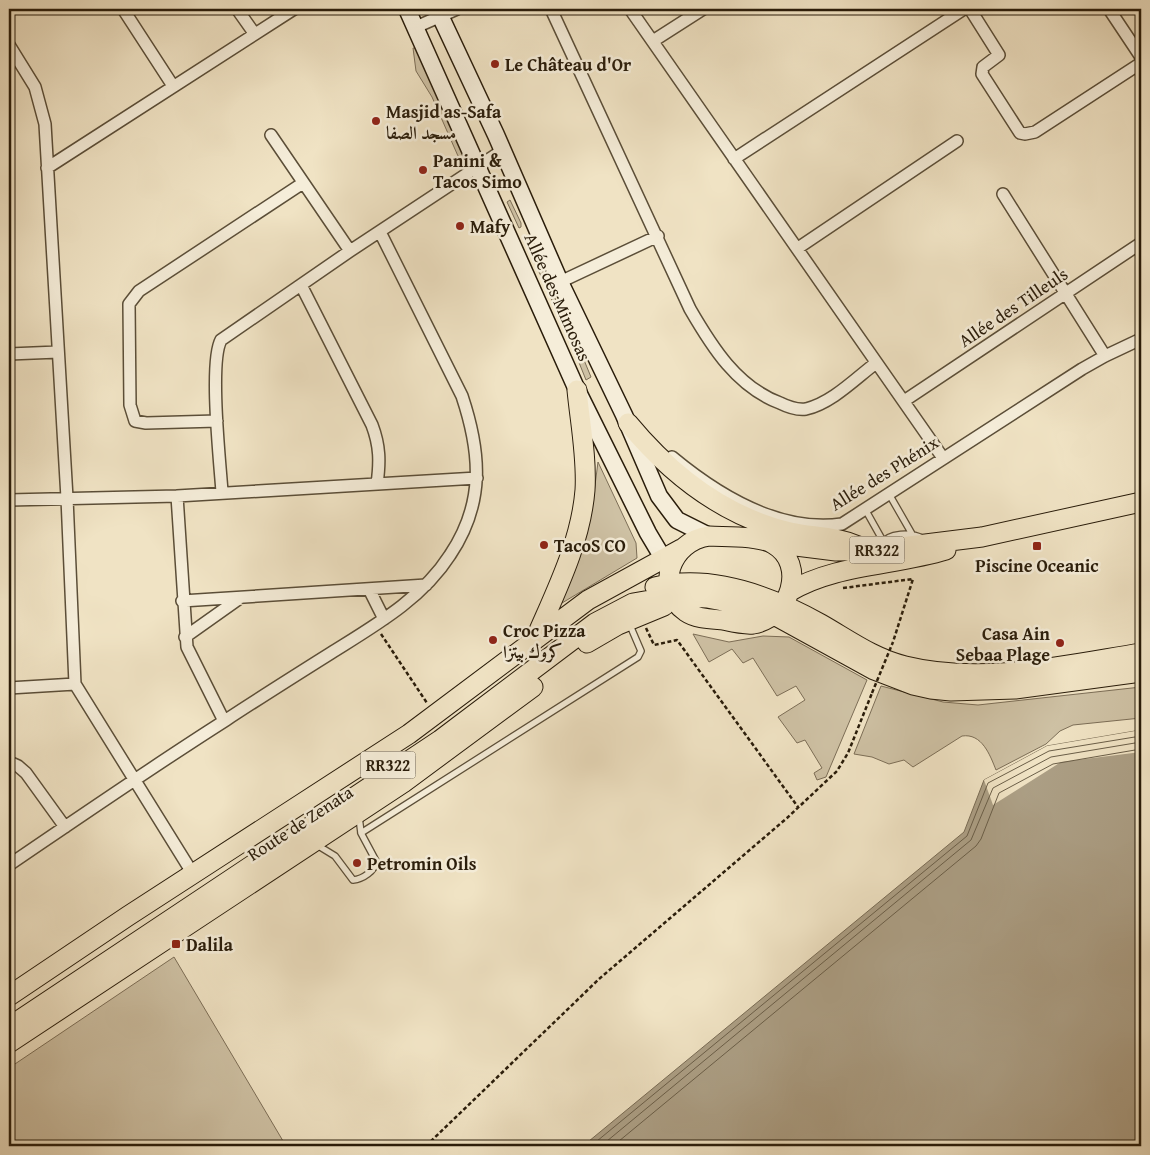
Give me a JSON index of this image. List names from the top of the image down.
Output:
{
  "streets": {
    "main road": ["Allée des Mimosas", "RR322", "Route de Zenata"],
    "street": ["Allée des Tilleuls", "Allée des Phénix"]
  },
  "crossings": [
    ["Allée des Mimosas", "Allée des Phénix"],
    ["Allée des Mimosas", "RR322"],
    ["Allée des Mimosas", "Route de Zenata"],
    ["RR322", "Route de Zenata"]
  ],
  "places": {
    "other": [
      "Le Château d'Or",
      "Masjid as-Safa مسجد الصفا",
      "Panini & Tacos Simo",
      "Mafy",
      "TacoS CO",
      "Croc Pizza كروك بيتزا",
      "Casa Ain Sebaa Plage",
      "Petromin Oils"
    ],
    "transit": ["Piscine Oceanic", "Dalila"]
  }
}
